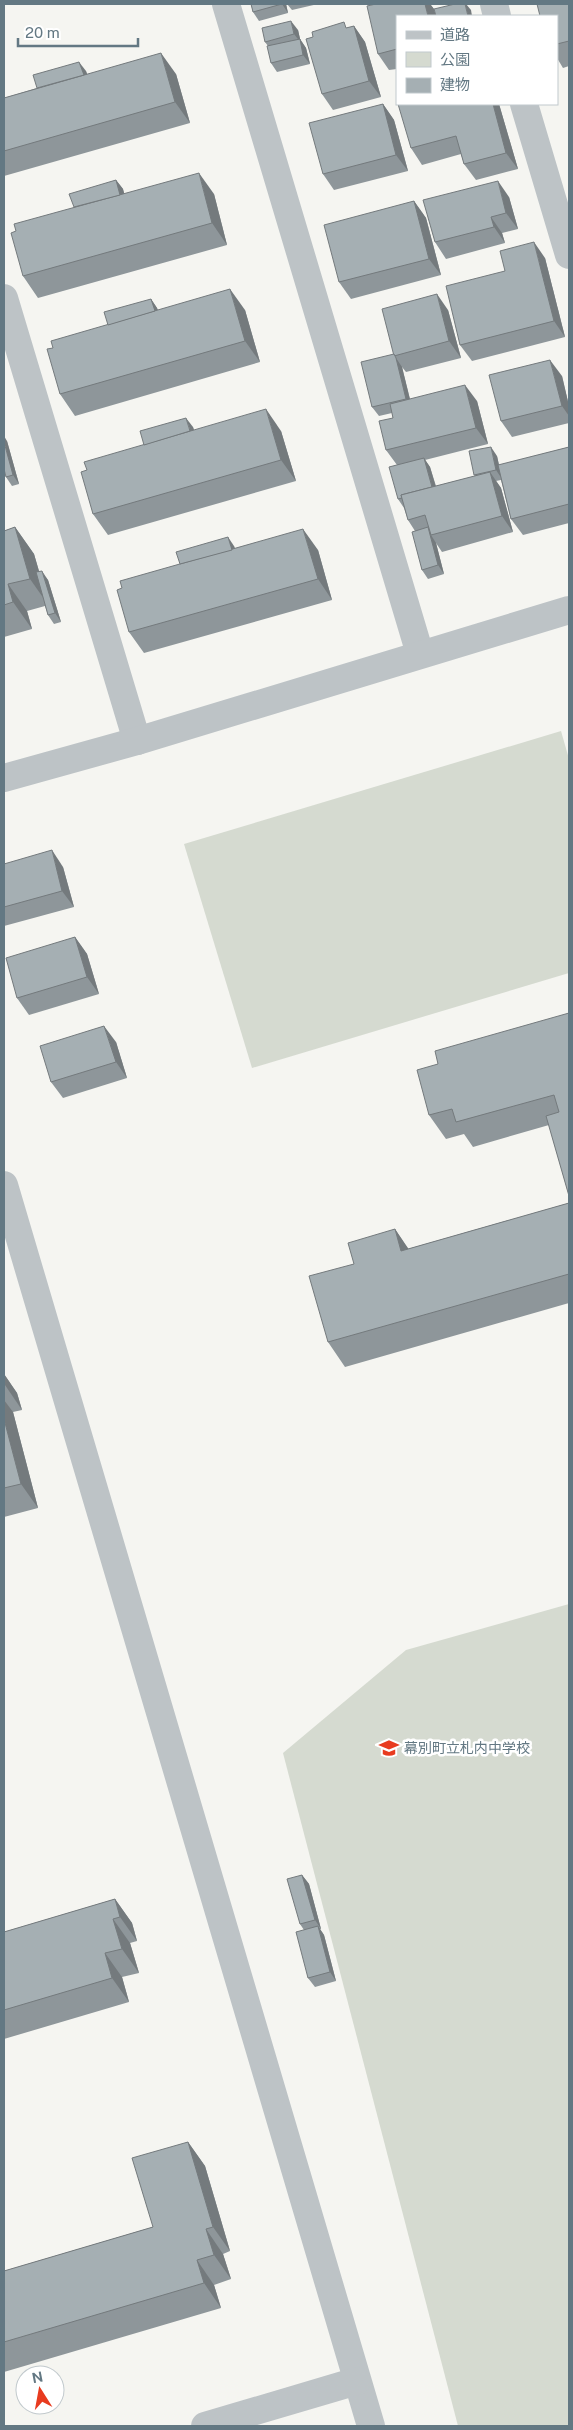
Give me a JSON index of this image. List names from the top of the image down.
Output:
{
  "places": {
    "school or university": ["幕別町立札内中学校"]
  },
  "legend": ["道路", "公園", "建物"],
  "scale_bar": "20 m",
  "north": "top"
}
